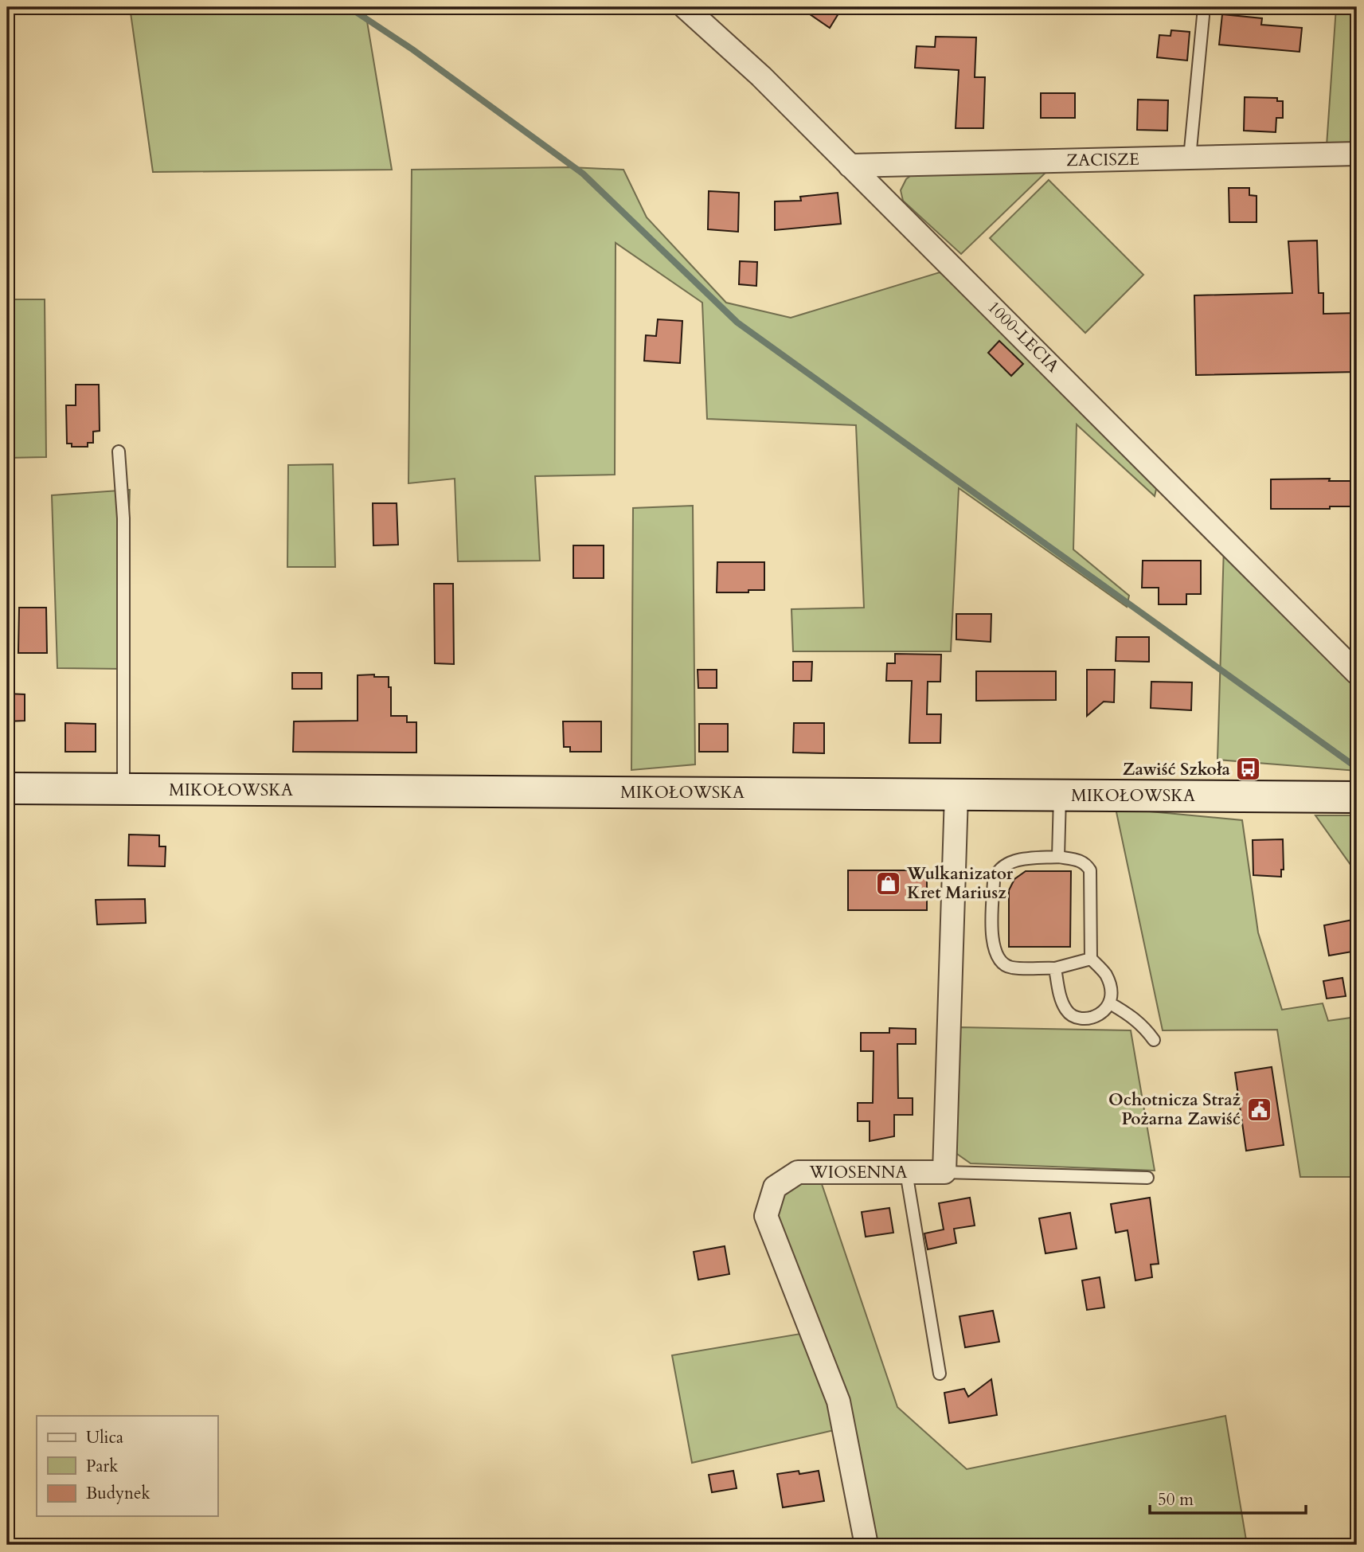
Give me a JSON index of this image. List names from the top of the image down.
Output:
{
  "streets": {
    "main road": ["MIKOŁOWSKA"],
    "street": ["ZACISZE", "1000-LECIA", "WIOSENNA"]
  },
  "crossings": [
    ["ZACISZE", "1000-LECIA"]
  ],
  "places": {
    "bus stop": ["Zawiść Szkoła"],
    "shop": ["Wulkanizator Kret Mariusz"],
    "public building": ["Ochotnicza Straż Pożarna Zawiść"]
  },
  "legend": ["Ulica", "Park", "Budynek"],
  "scale_bar": "50 m"
}
